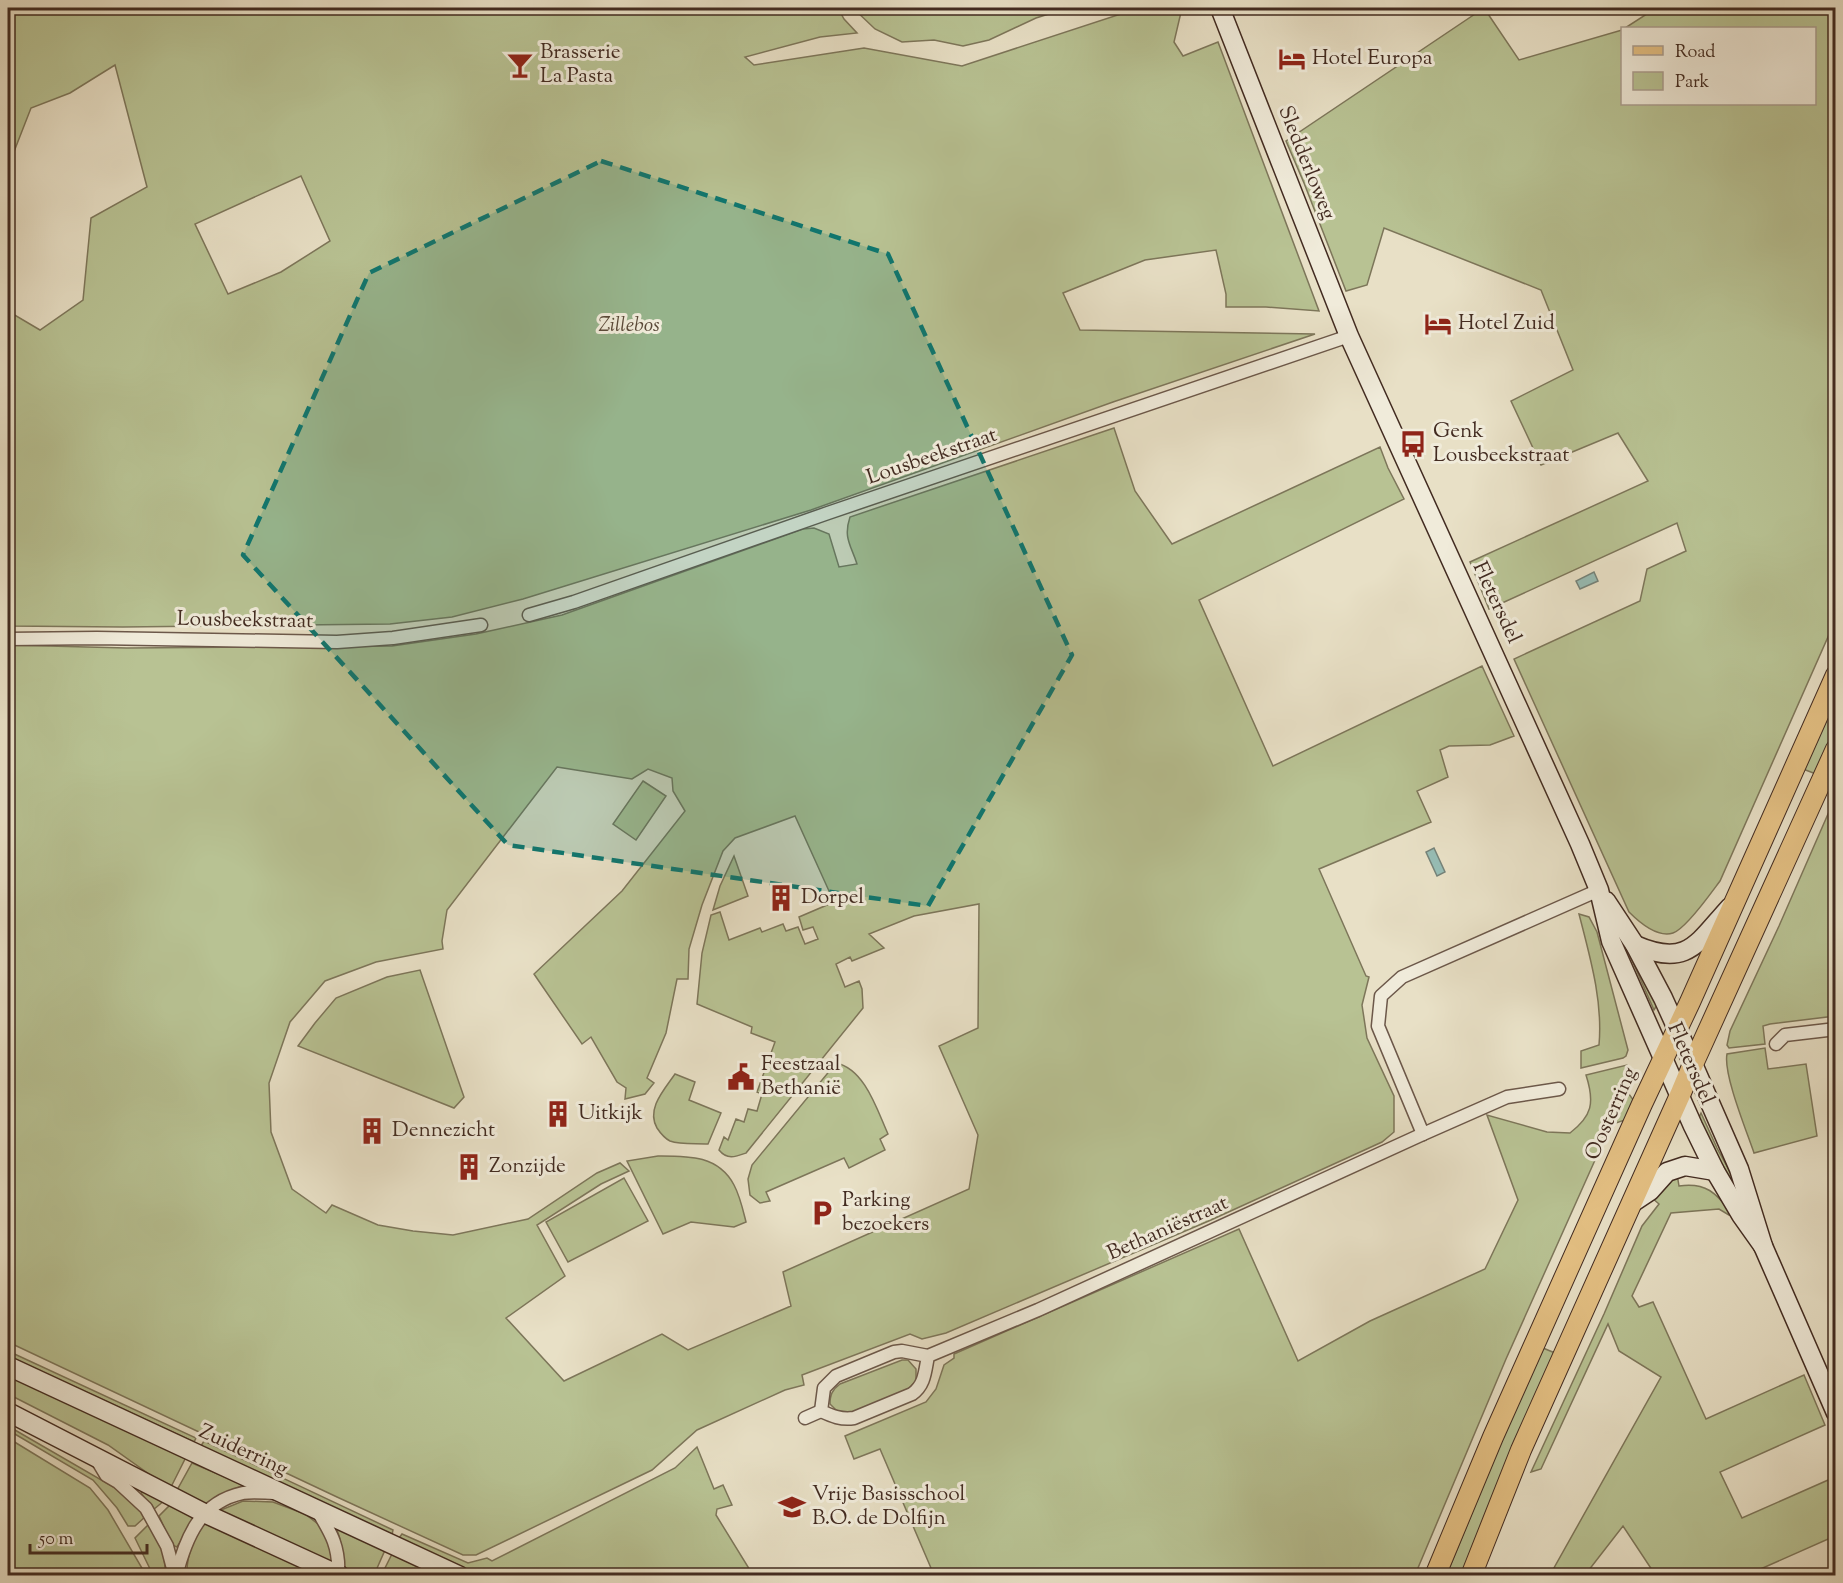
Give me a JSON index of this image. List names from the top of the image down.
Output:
{
  "streets": {
    "main road": ["Oosterring"],
    "street": [
      "Sledderloweg",
      "Lousbeekstraat",
      "Fletersdel",
      "Bethaniëstraat",
      "Zuiderring"
    ]
  },
  "crossings": [
    ["Sledderloweg", "Lousbeekstraat"],
    ["Sledderloweg", "Fletersdel"],
    ["Lousbeekstraat", "Fletersdel"],
    ["Fletersdel", "Oosterring"]
  ],
  "parks": ["Zillebos"],
  "places": {
    "hotel": ["Hotel Europa", "Hotel Zuid"],
    "bar": ["Brasserie La Pasta"],
    "bus stop": ["Genk Lousbeekstraat"],
    "building": [
      "Dorpel",
      "Uitkijk",
      "Dennezicht",
      "Zonzijde"
    ],
    "public building": ["Feestzaal Bethanië"],
    "parking": ["Parking bezoekers"],
    "school or university": ["Vrije Basisschool B.O. de Dolfijn"]
  },
  "legend": ["Road", "Park"],
  "scale_bar": "50 m"
}
